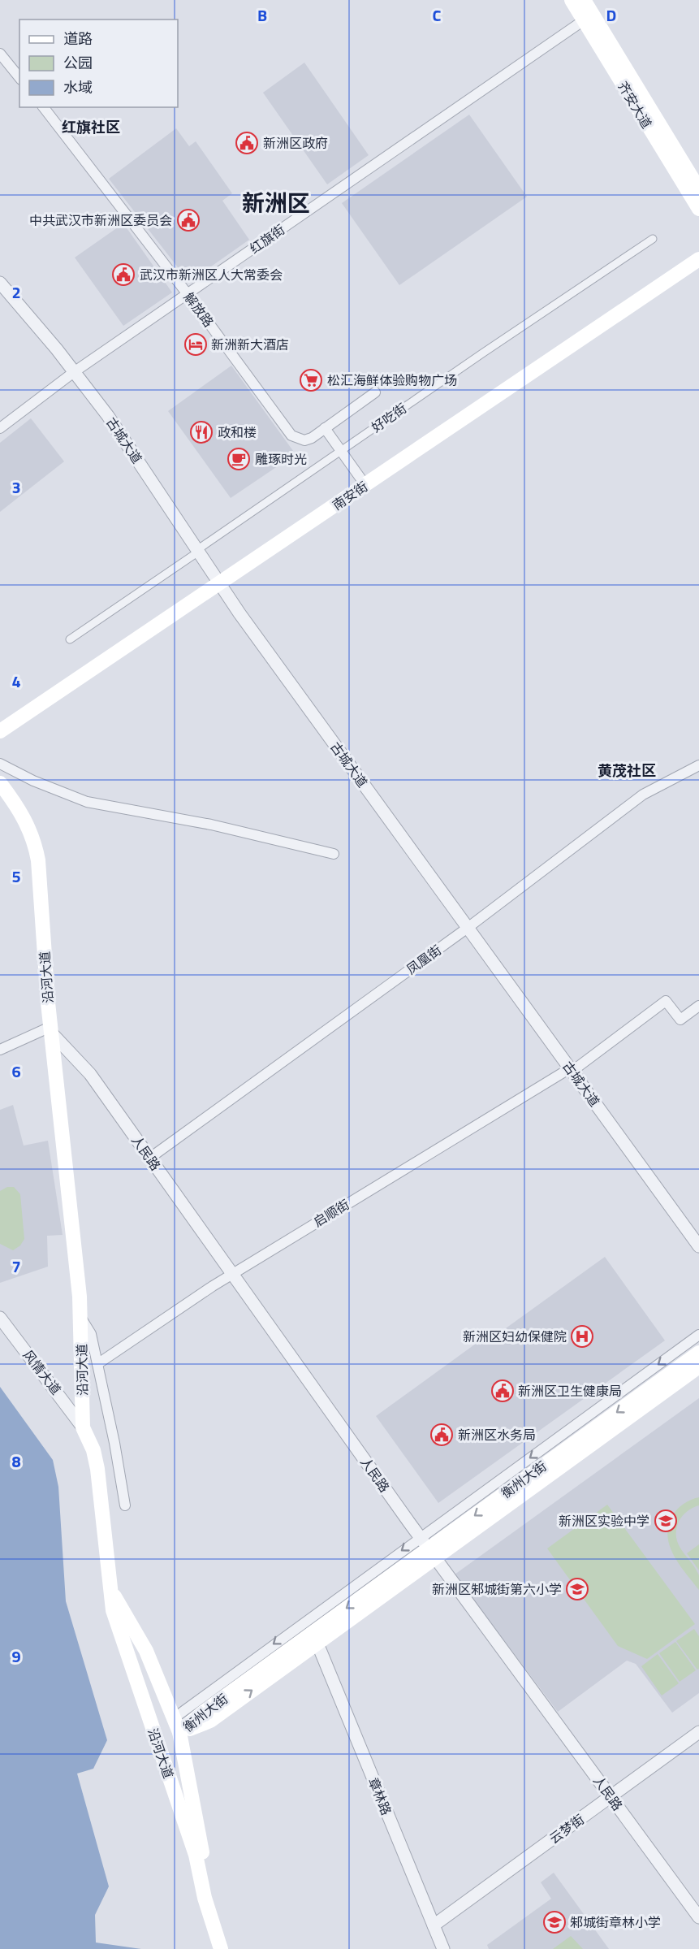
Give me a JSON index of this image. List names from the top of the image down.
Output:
{
  "streets": {
    "main road": [
      "齐安大道",
      "南安街",
      "沿河大道",
      "衡州大街"
    ],
    "street": [
      "红旗街",
      "解放路",
      "好吃街",
      "古城大道",
      "凤凰街",
      "人民路",
      "启顺街",
      "风情大道",
      "章林路",
      "云梦街"
    ]
  },
  "crossings": [
    ["齐安大道", "红旗街"],
    ["红旗街", "解放路"],
    ["红旗街", "古城大道"],
    ["好吃街", "古城大道"],
    ["古城大道", "南安街"],
    ["古城大道", "凤凰街"],
    ["古城大道", "启顺街"],
    ["凤凰街", "人民路"],
    ["沿河大道", "人民路"],
    ["沿河大道", "风情大道"],
    ["人民路", "启顺街"],
    ["人民路", "衡州大街"],
    ["人民路", "云梦街"],
    ["衡州大街", "章林路"],
    ["章林路", "云梦街"]
  ],
  "districts": ["红旗社区", "新洲区", "黄茂社区"],
  "places": {
    "public building": [
      "新洲区政府",
      "中共武汉市新洲区委员会",
      "武汉市新洲区人大常委会",
      "新洲区卫生健康局",
      "新洲区水务局"
    ],
    "hotel": ["新洲新大酒店"],
    "supermarket": ["松汇海鲜体验购物广场"],
    "restaurant": ["政和楼"],
    "cafe": ["雕琢时光"],
    "hospital": ["新洲区妇幼保健院"],
    "school or university": ["新洲区实验中学", "新洲区邾城街第六小学", "邾城街章林小学"]
  },
  "legend": ["道路", "公园", "水域"],
  "grid": {
    "columns": ["B", "C", "D"],
    "rows": [
      "2",
      "3",
      "4",
      "5",
      "6",
      "7",
      "8",
      "9"
    ]
  }
}
